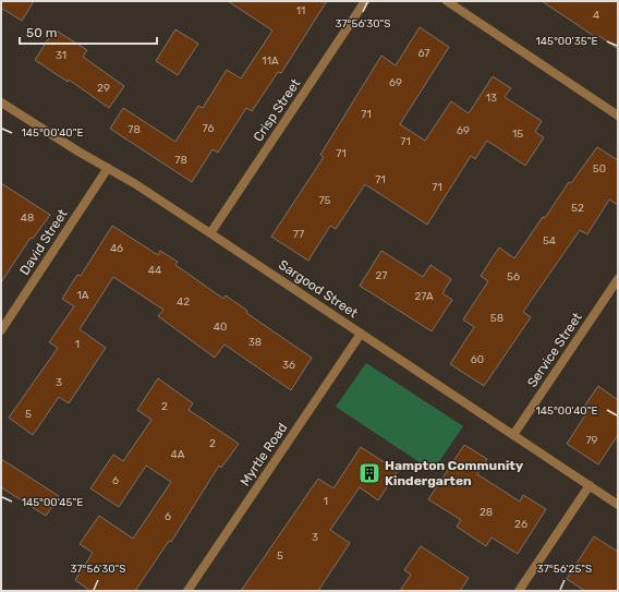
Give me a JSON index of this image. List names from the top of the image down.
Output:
{
  "streets": {
    "street": [
      "Crisp Street",
      "David Street",
      "Sargood Street",
      "Service Street",
      "Myrtle Road"
    ]
  },
  "crossings": [
    ["Crisp Street", "Sargood Street"],
    ["David Street", "Sargood Street"],
    ["Sargood Street", "Service Street"],
    ["Sargood Street", "Myrtle Road"]
  ],
  "places": {
    "building": ["Hampton Community Kindergarten"]
  },
  "house_numbers": [
    "11",
    "4",
    "67",
    "31",
    "11A",
    "69",
    "29",
    "13",
    "71",
    "76",
    "78",
    "69",
    "15",
    "71",
    "71",
    "78",
    "50",
    "71",
    "71",
    "75",
    "52",
    "48",
    "77",
    "54",
    "46",
    "44",
    "27",
    "56",
    "1A",
    "27A",
    "42",
    "58",
    "40",
    "38",
    "1",
    "60",
    "36",
    "3",
    "2",
    "5",
    "79",
    "2",
    "4A",
    "6",
    "1",
    "28",
    "6",
    "26",
    "3",
    "5"
  ],
  "scale_bar": "50 m",
  "coordinates": [
    "37°56'30\"S",
    "145°00'35\"E",
    "145°00'40\"E",
    "145°00'45\"E",
    "37°56'25\"S"
  ]
}
